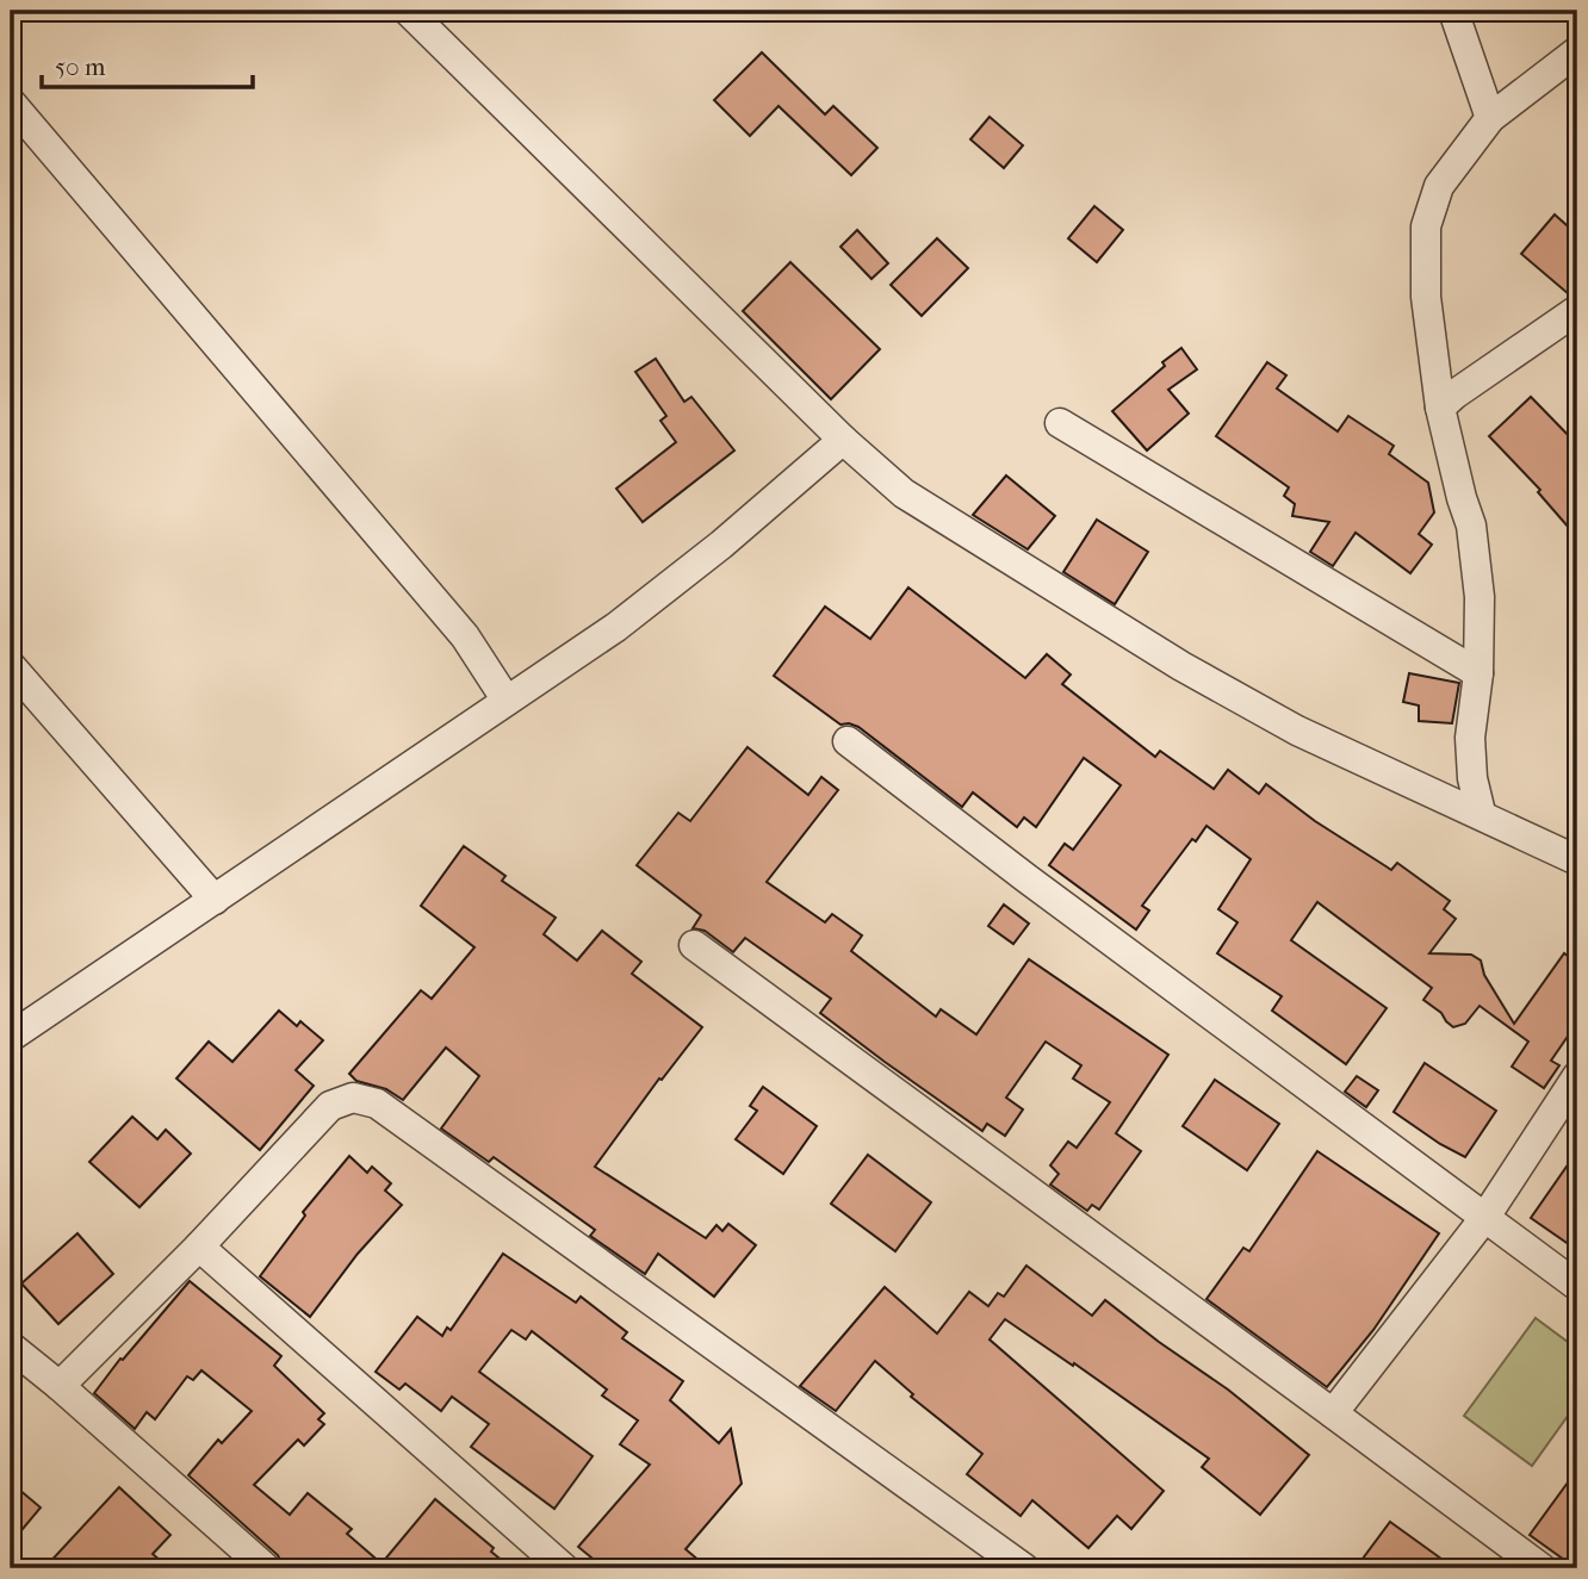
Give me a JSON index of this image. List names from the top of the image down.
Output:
{
  "scale_bar": "50 m"
}
